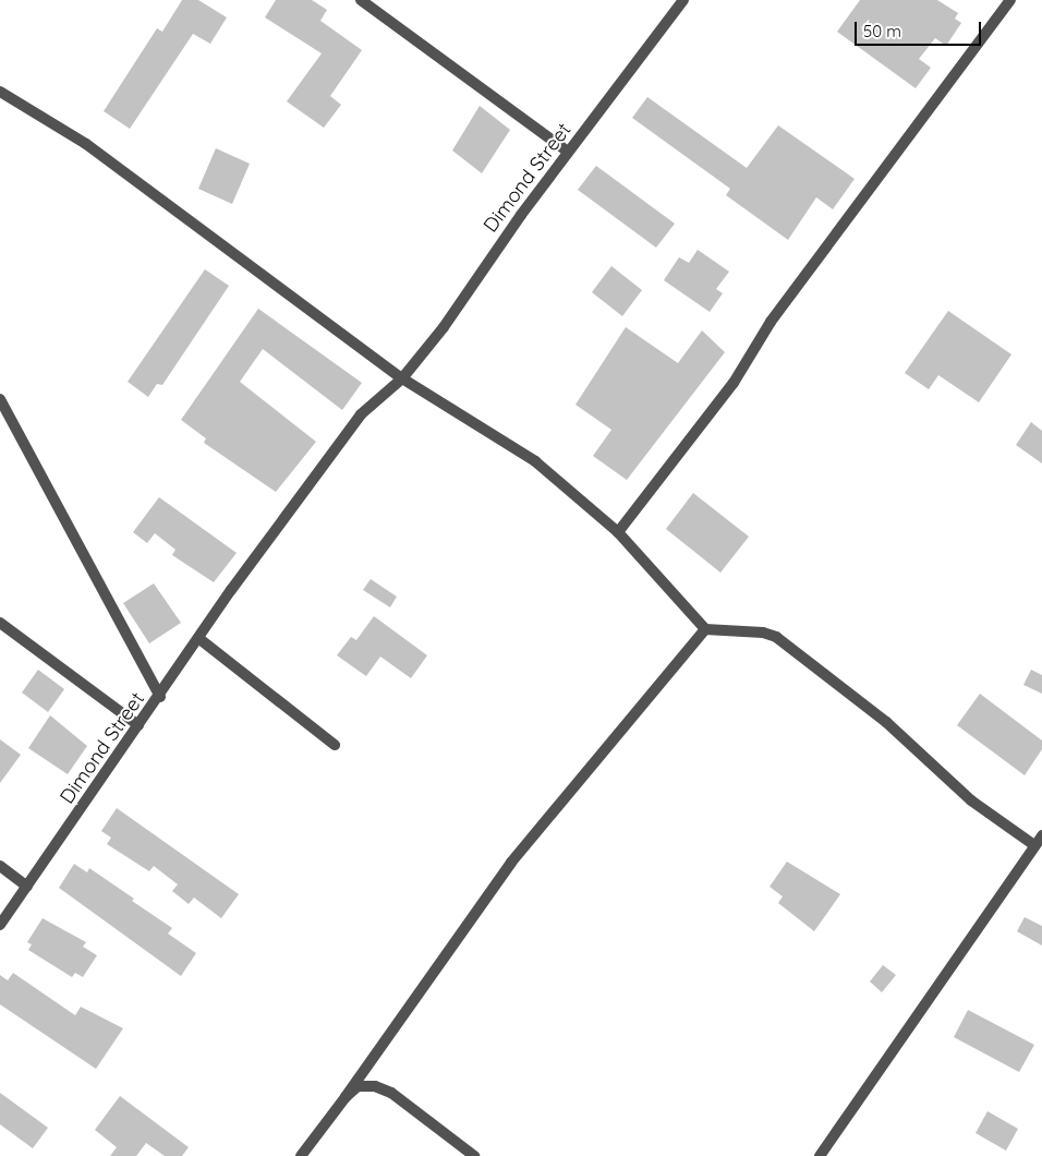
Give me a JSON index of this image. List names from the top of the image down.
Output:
{
  "streets": {
    "street": ["Dimond Street"]
  },
  "scale_bar": "50 m"
}
